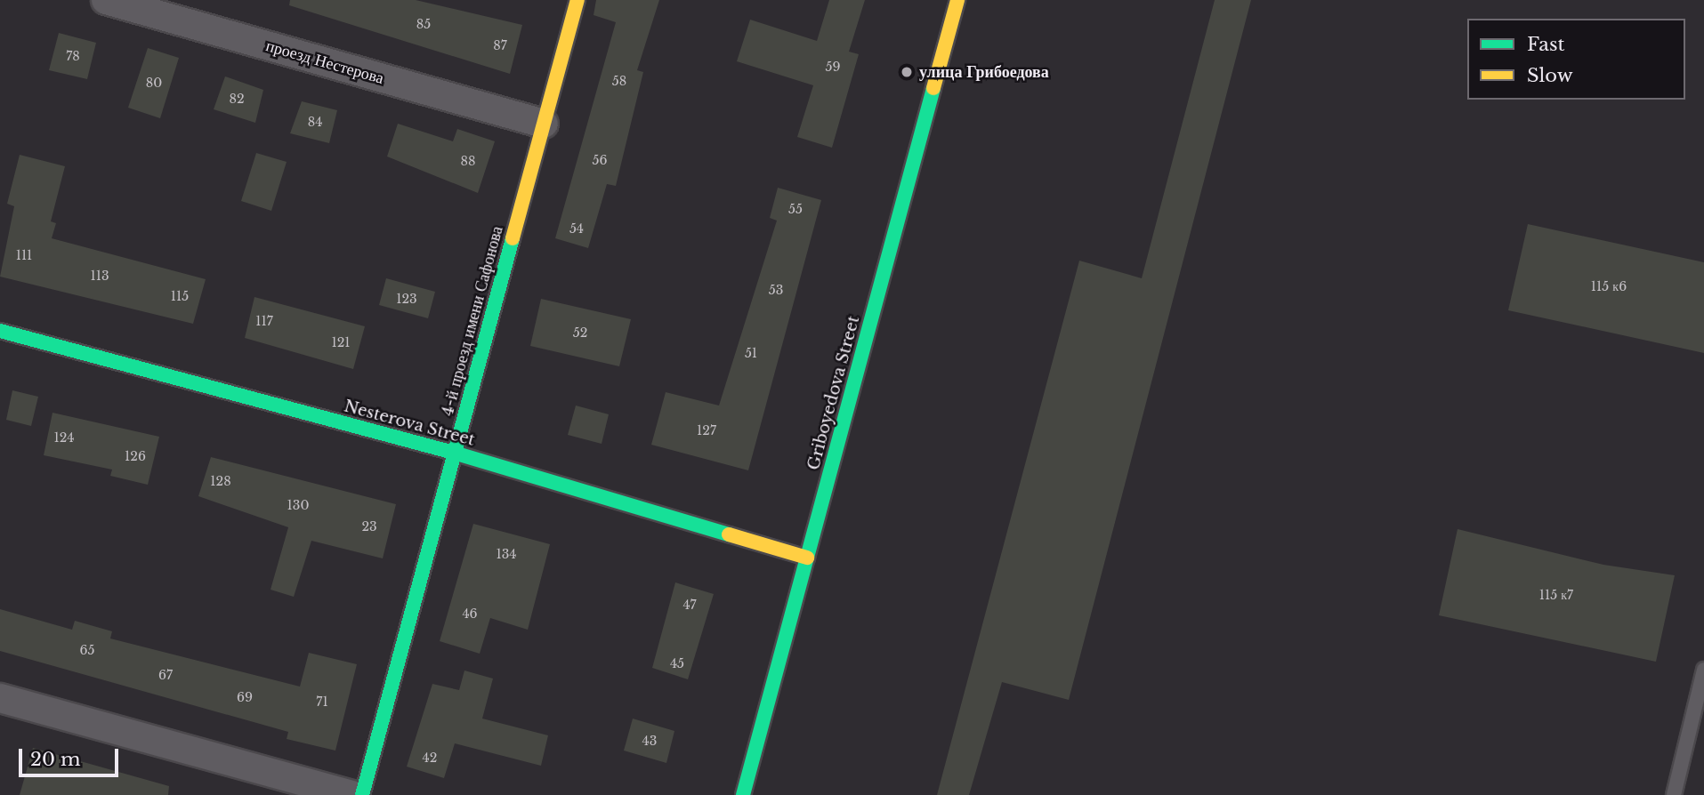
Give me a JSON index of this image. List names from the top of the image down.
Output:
{
  "streets": {
    "street": [
      "проезд Нестерова",
      "4-й проезд имени Сафонова",
      "Griboyedova Street",
      "Nesterova Street"
    ]
  },
  "crossings": [
    ["проезд Нестерова", "4-й проезд имени Сафонова"],
    ["4-й проезд имени Сафонова", "Nesterova Street"],
    ["Griboyedova Street", "Nesterova Street"]
  ],
  "places": ["улица Грибоедова"],
  "house_numbers": [
    "85",
    "87",
    "78",
    "59",
    "58",
    "80",
    "82",
    "84",
    "56",
    "88",
    "55",
    "54",
    "111",
    "113",
    "115 к6",
    "53",
    "115",
    "123",
    "117",
    "52",
    "121",
    "51",
    "127",
    "124",
    "126",
    "128",
    "130",
    "23",
    "134",
    "115 к7",
    "47",
    "46",
    "65",
    "45",
    "67",
    "69",
    "71",
    "43",
    "42"
  ],
  "legend": ["Fast", "Slow"],
  "scale_bar": "20 m"
}
